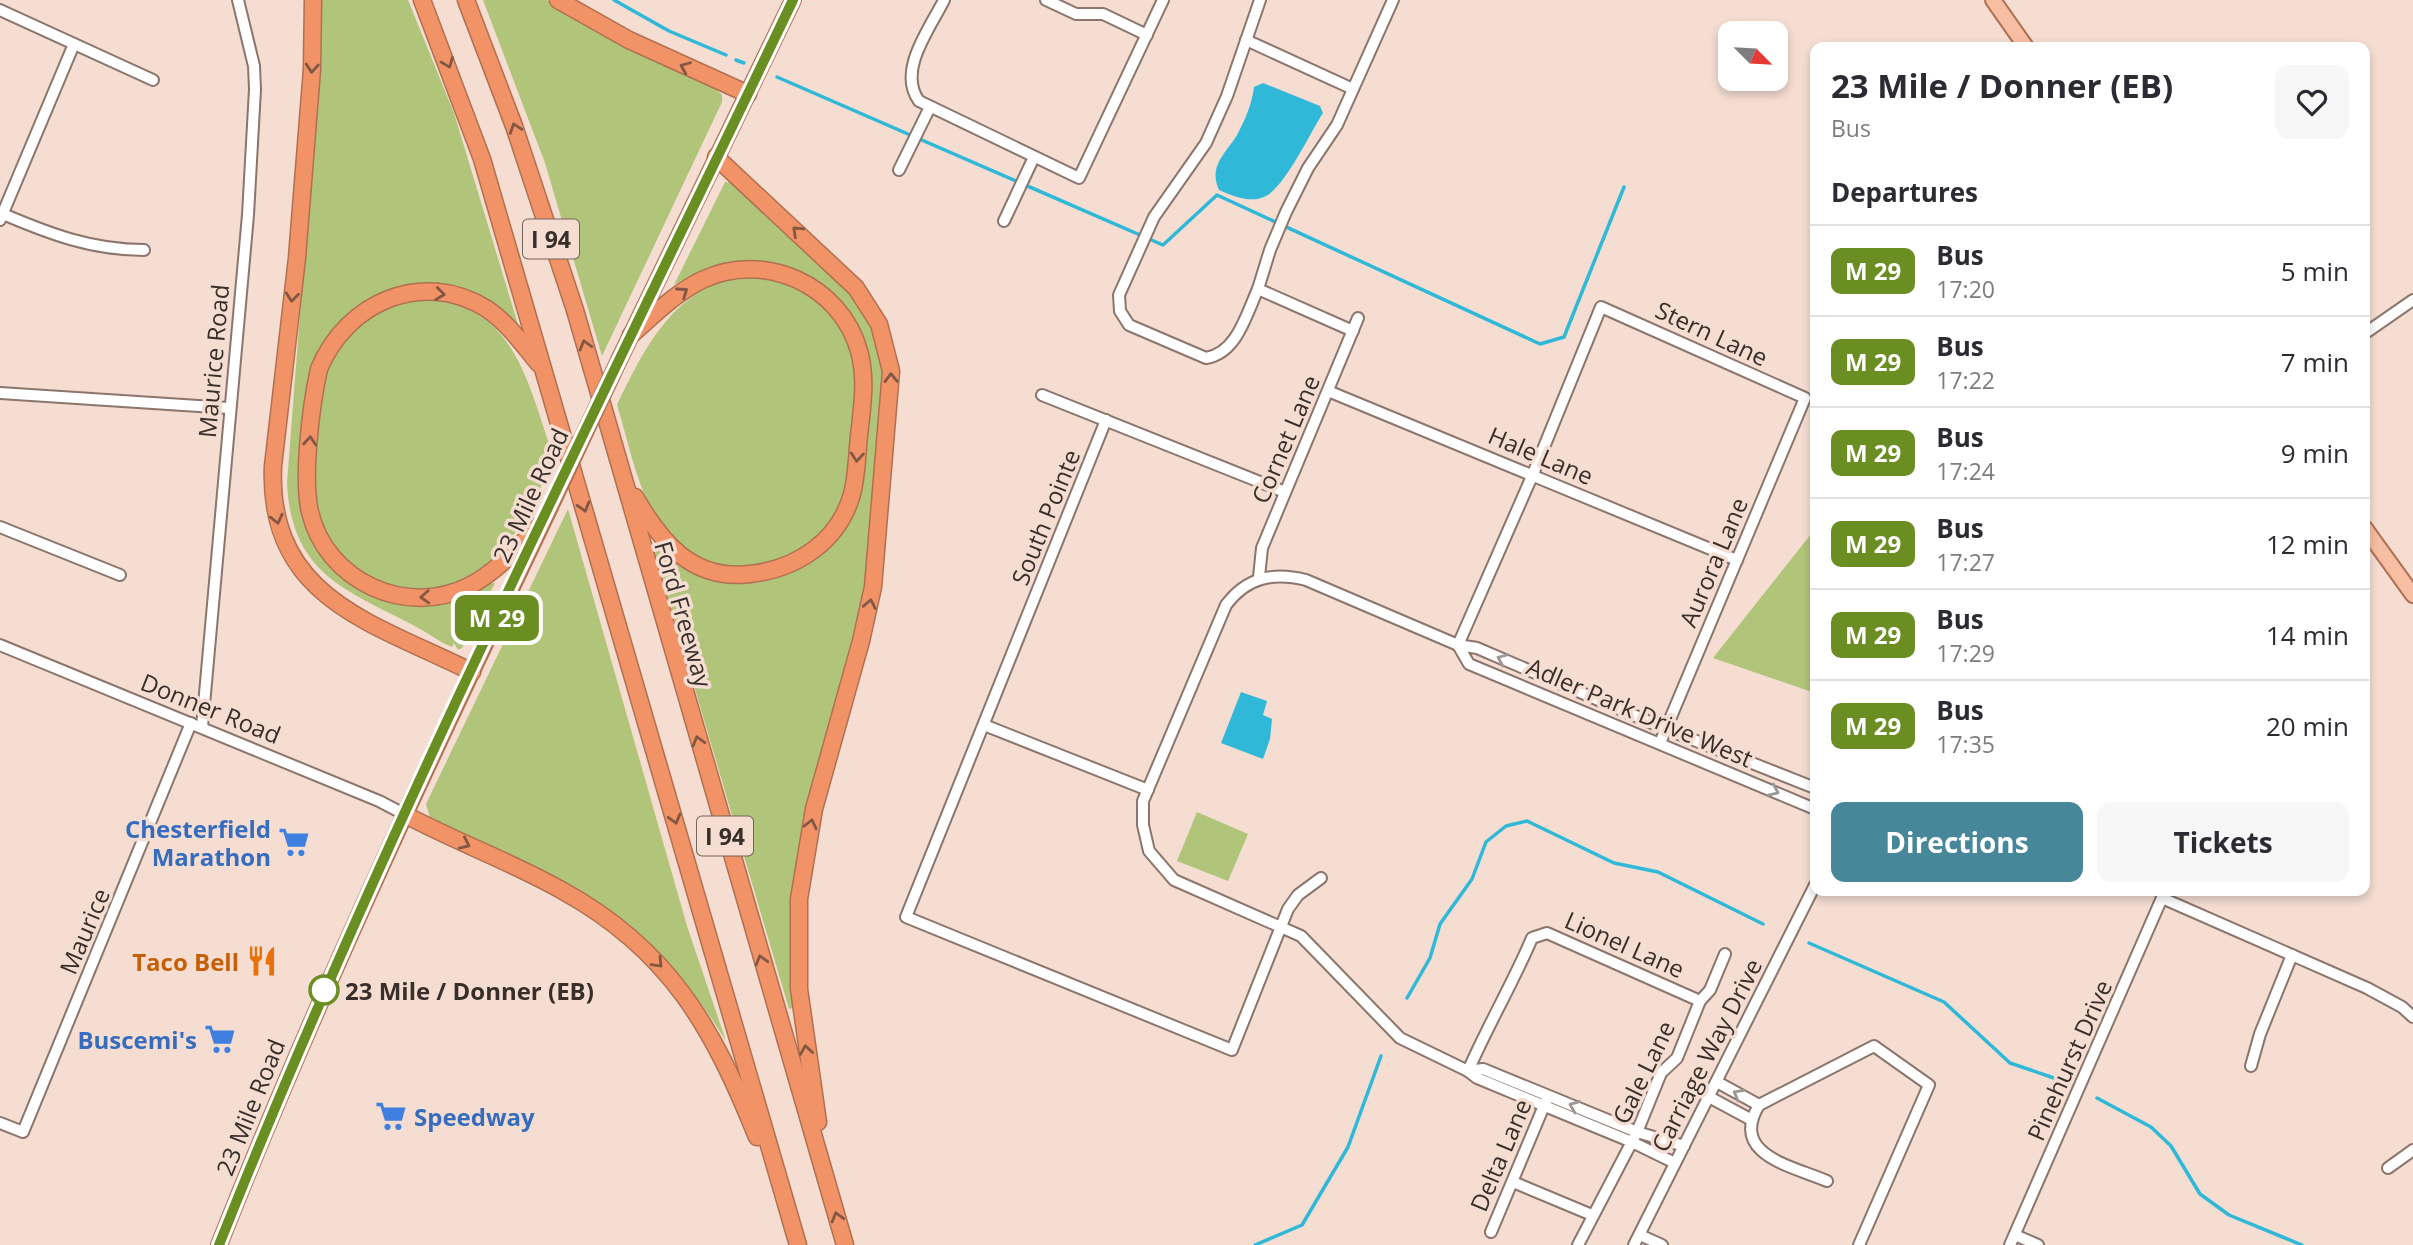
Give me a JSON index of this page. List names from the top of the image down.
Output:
{
  "streets": {
    "highway": ["I 94", "Ford Freeway"],
    "main road": ["23 Mile Road"],
    "street": [
      "Stern Lane",
      "Maurice Road",
      "Cornet Lane",
      "Hale Lane",
      "South Pointe",
      "Aurora Lane",
      "Donner Road",
      "Adler Park Drive West",
      "Maurice",
      "Lionel Lane",
      "Carriage Way Drive",
      "Pinehurst Drive",
      "Gale Lane",
      "Delta Lane"
    ]
  },
  "crossings": [
    ["Stern Lane", "Hale Lane"],
    ["Stern Lane", "Aurora Lane"],
    ["Maurice Road", "Donner Road"],
    ["Maurice Road", "Maurice"],
    ["Cornet Lane", "Hale Lane"],
    ["Cornet Lane", "Adler Park Drive West"],
    ["Hale Lane", "Aurora Lane"],
    ["23 Mile Road", "Donner Road"],
    ["Aurora Lane", "Adler Park Drive West"],
    ["Donner Road", "Maurice"],
    ["Lionel Lane", "Gale Lane"]
  ],
  "places": {
    "supermarket": ["Chesterfield Marathon", "Buscemi's", "Speedway"],
    "restaurant": ["Taco Bell"],
    "other": ["23 Mile / Donner (EB)"]
  },
  "north": "bottom right",
  "page": {
    "on_map": "M 29",
    "heading": [
      ["23 Mile / Donner (EB)", "Bus"],
      "Departures"
    ],
    "list": [
      {
        "mark": "M 29",
        "name": "Bus",
        "note": "17:20",
        "value": "5 min"
      },
      {
        "mark": "M 29",
        "name": "Bus",
        "note": "17:22",
        "value": "7 min"
      },
      {
        "mark": "M 29",
        "name": "Bus",
        "note": "17:24",
        "value": "9 min"
      },
      {
        "mark": "M 29",
        "name": "Bus",
        "note": "17:27",
        "value": "12 min"
      },
      {
        "mark": "M 29",
        "name": "Bus",
        "note": "17:29",
        "value": "14 min"
      },
      {
        "mark": "M 29",
        "name": "Bus",
        "note": "17:35",
        "value": "20 min"
      }
    ],
    "buttons": ["Directions", "Tickets"]
  }
}
